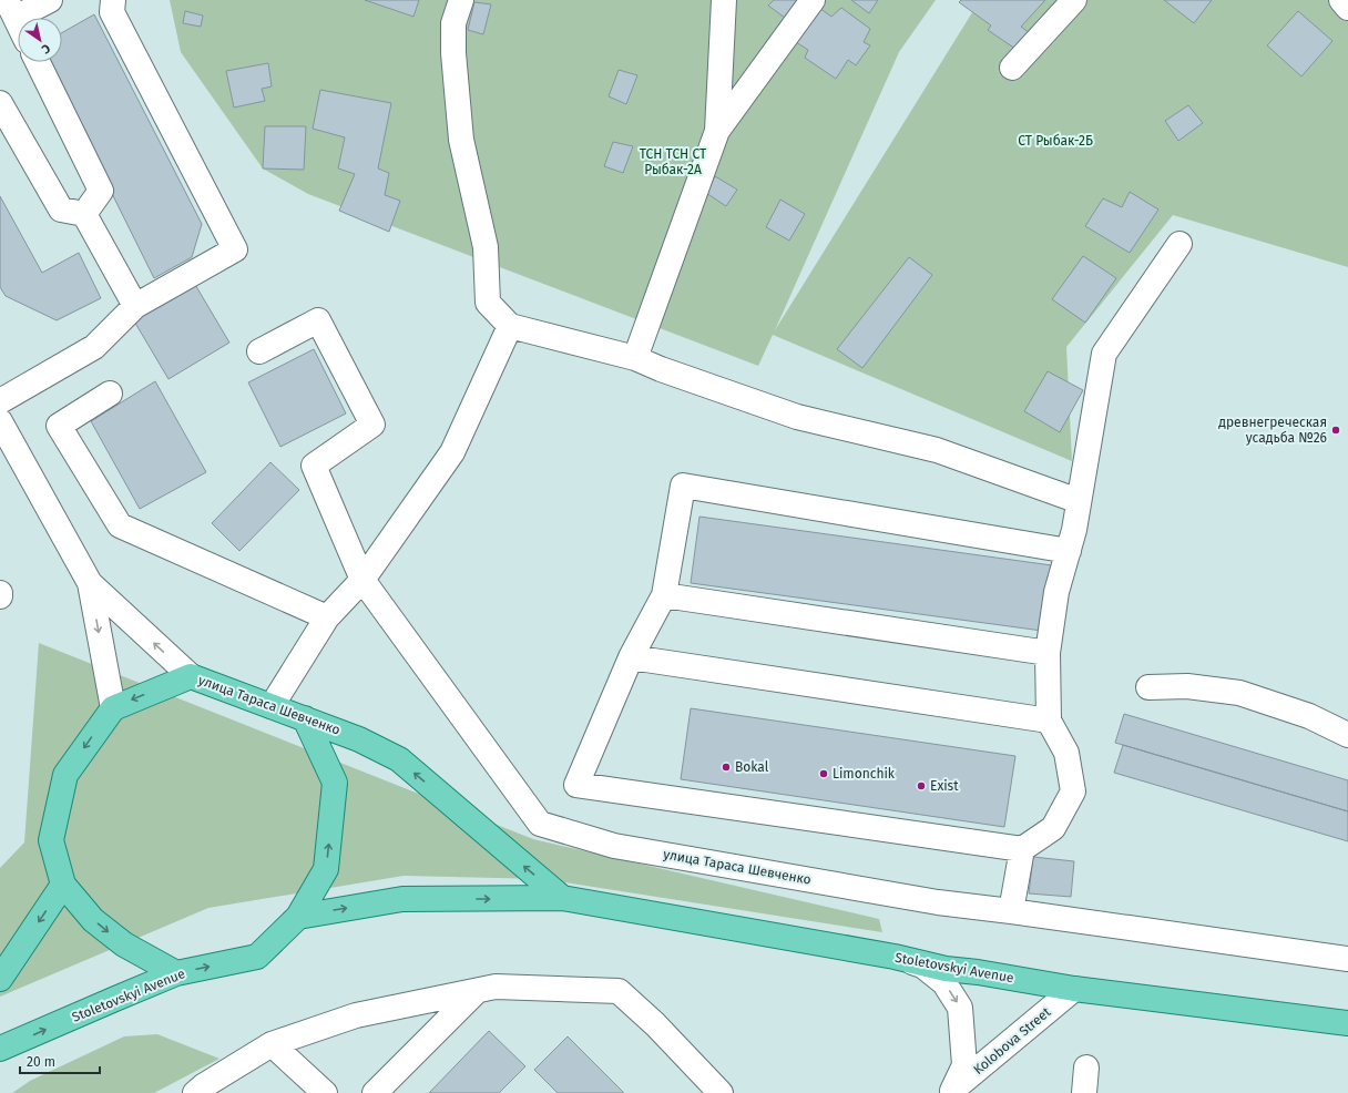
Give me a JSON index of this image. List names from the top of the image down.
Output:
{
  "streets": {
    "main road": ["улица Тараса Шевченко", "Stoletovskyi Avenue"],
    "street": ["Kolobova Street"]
  },
  "crossings": [
    ["улица Тараса Шевченко", "Stoletovskyi Avenue"],
    ["Stoletovskyi Avenue", "Kolobova Street"]
  ],
  "one_way": ["Stoletovskyi Avenue"],
  "parks": ["СТ Рыбак-2Б", "ТСН ТСН СТ Рыбак-2А"],
  "places": [
    "древнегреческая усадьба №26",
    "Bokal",
    "Limonchik",
    "Exist"
  ],
  "scale_bar": "20 m",
  "north": "bottom right"
}
